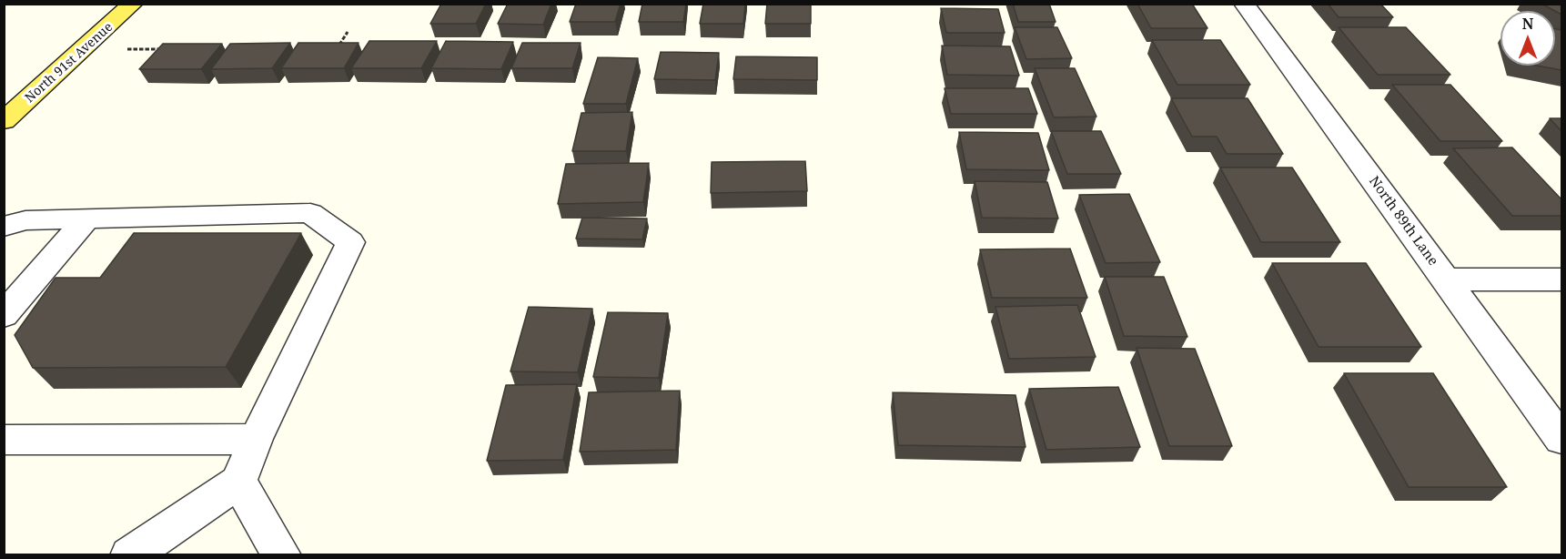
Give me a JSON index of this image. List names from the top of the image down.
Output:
{
  "streets": {
    "main road": ["North 91st Avenue"],
    "street": ["North 89th Lane"]
  },
  "north": "top"
}
